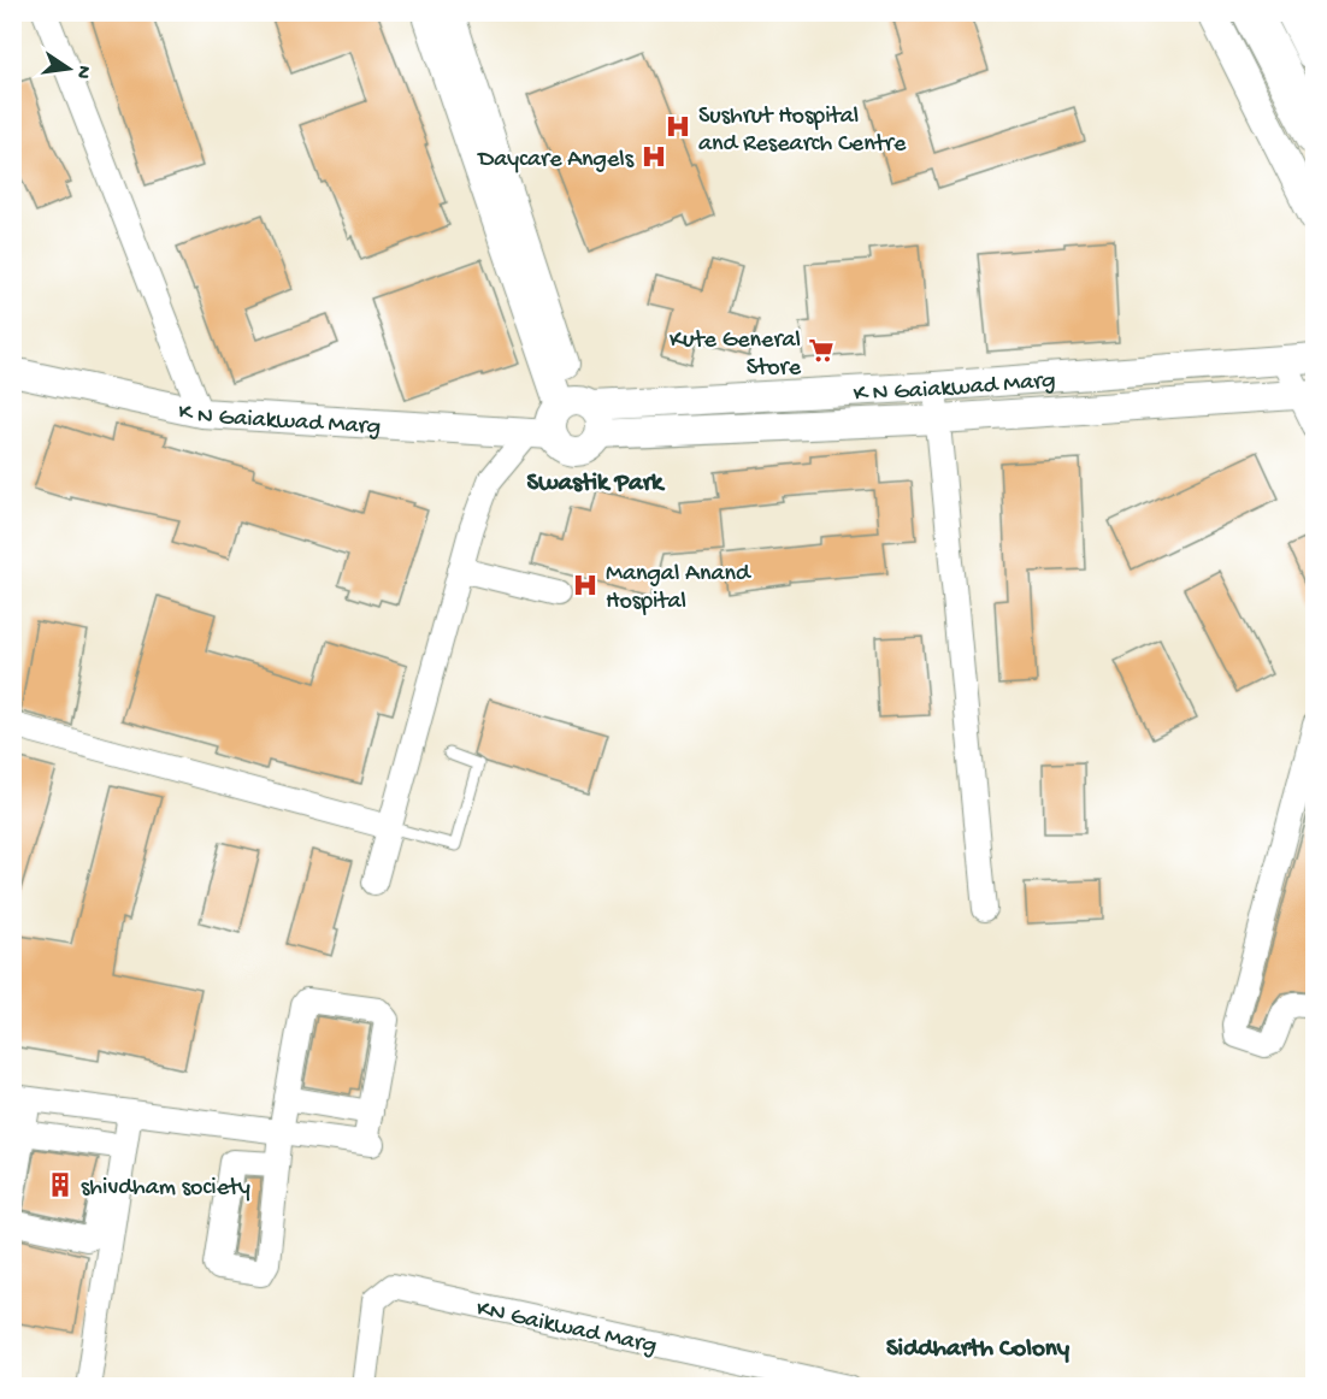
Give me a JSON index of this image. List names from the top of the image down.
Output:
{
  "streets": {
    "street": ["K N Gaiakwad Marg", "KN Gaikwad Marg"]
  },
  "districts": ["Swastik Park", "Siddharth Colony"],
  "places": {
    "hospital": ["Sushrut Hospital and Research Centre", "Daycare Angels", "Mangal Anand Hospital"],
    "supermarket": ["Kute General Store"],
    "building": ["shivdham society"]
  },
  "north": "right"
}
